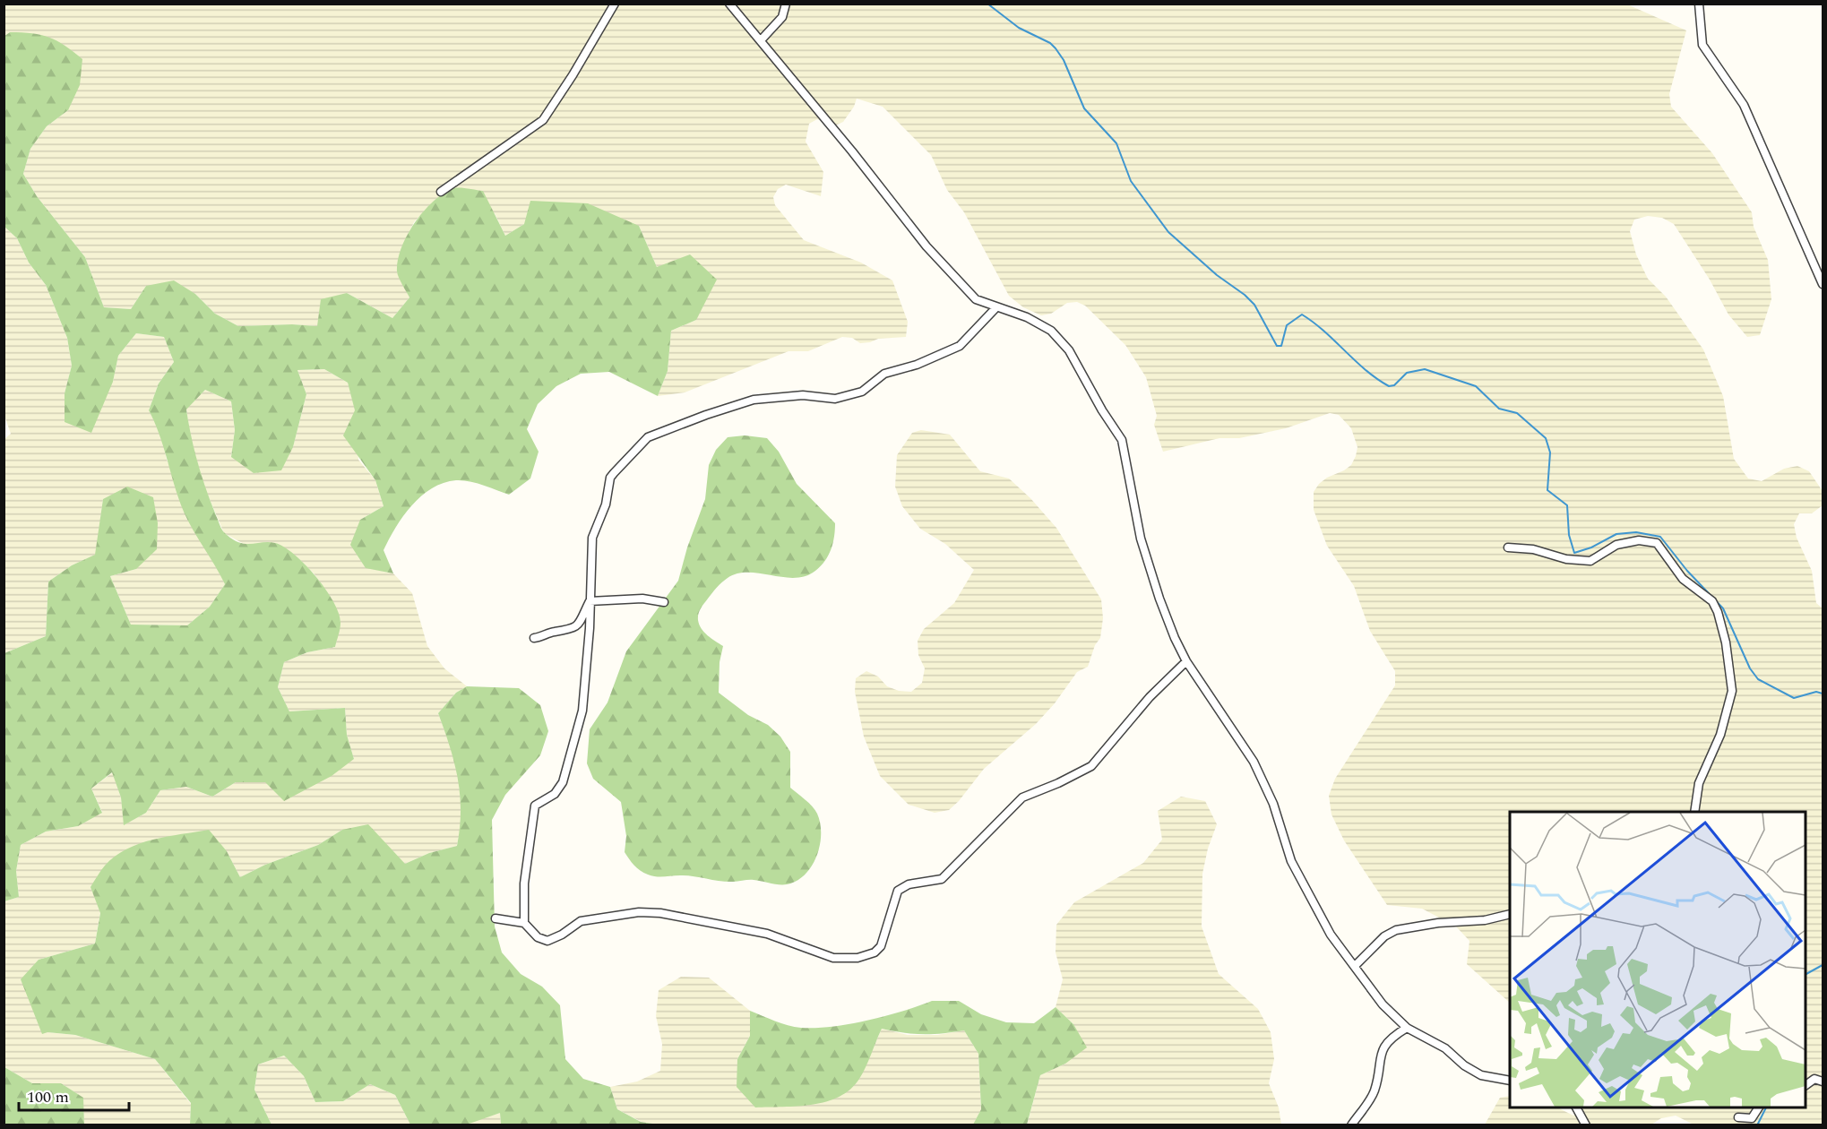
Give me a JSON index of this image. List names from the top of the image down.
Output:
{
  "scale_bar": "100 m"
}
